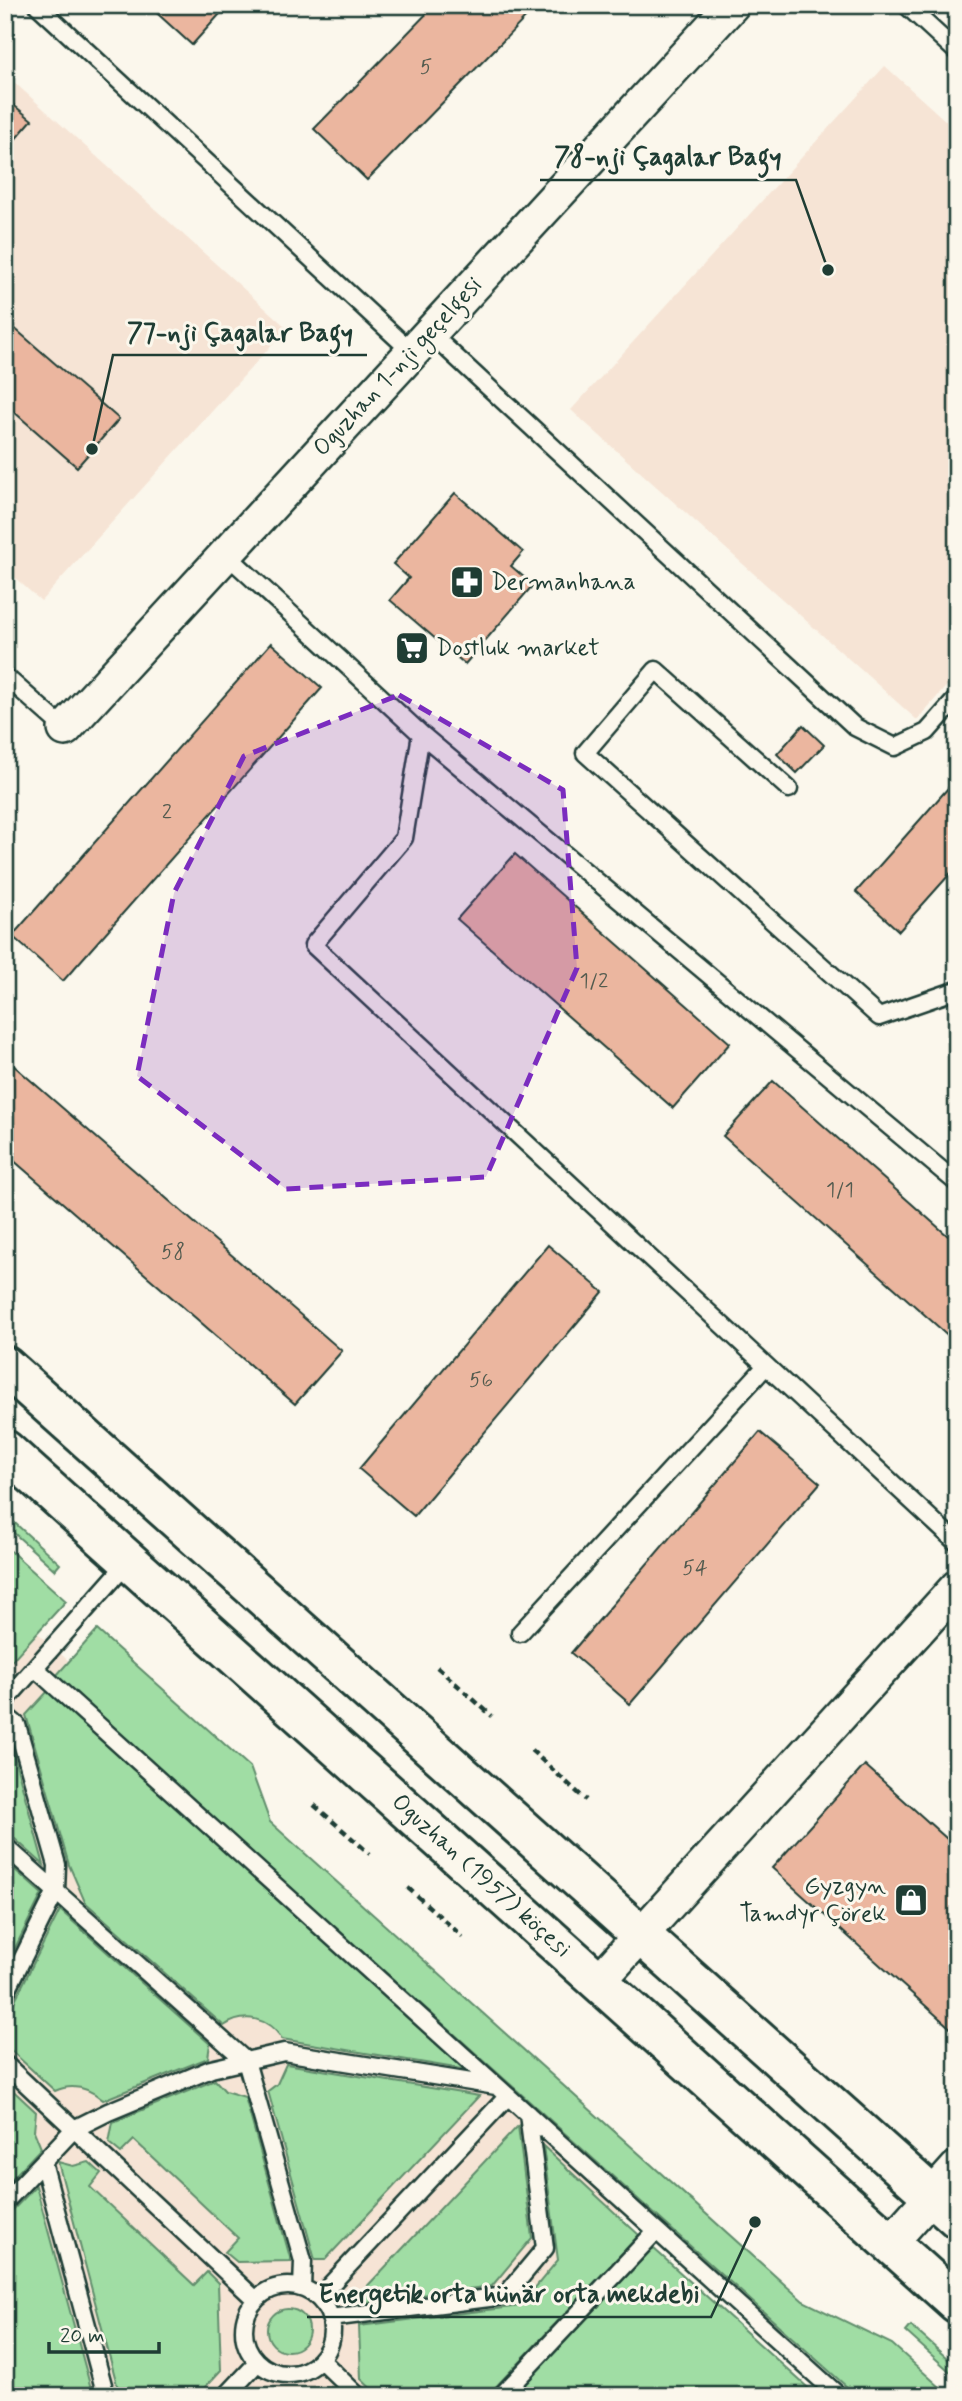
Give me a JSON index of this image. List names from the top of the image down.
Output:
{
  "streets": {
    "main road": ["Oguzhan (1957) köçesi"],
    "street": ["Oguzhan 1-nji geçelgesi"]
  },
  "places": {
    "other": ["78-nji Çagalar Bagy", "77-nji Çagalar Bagy", "Energetik orta hünär orta mekdebi"],
    "pharmacy": ["Dermanhana"],
    "supermarket": ["Dostluk market"],
    "shop": ["Gyzgyn Tamdyr Çörek"]
  },
  "house_numbers": [
    "5",
    "2",
    "1/2",
    "1/1",
    "58",
    "56",
    "54"
  ],
  "scale_bar": "20 m"
}
